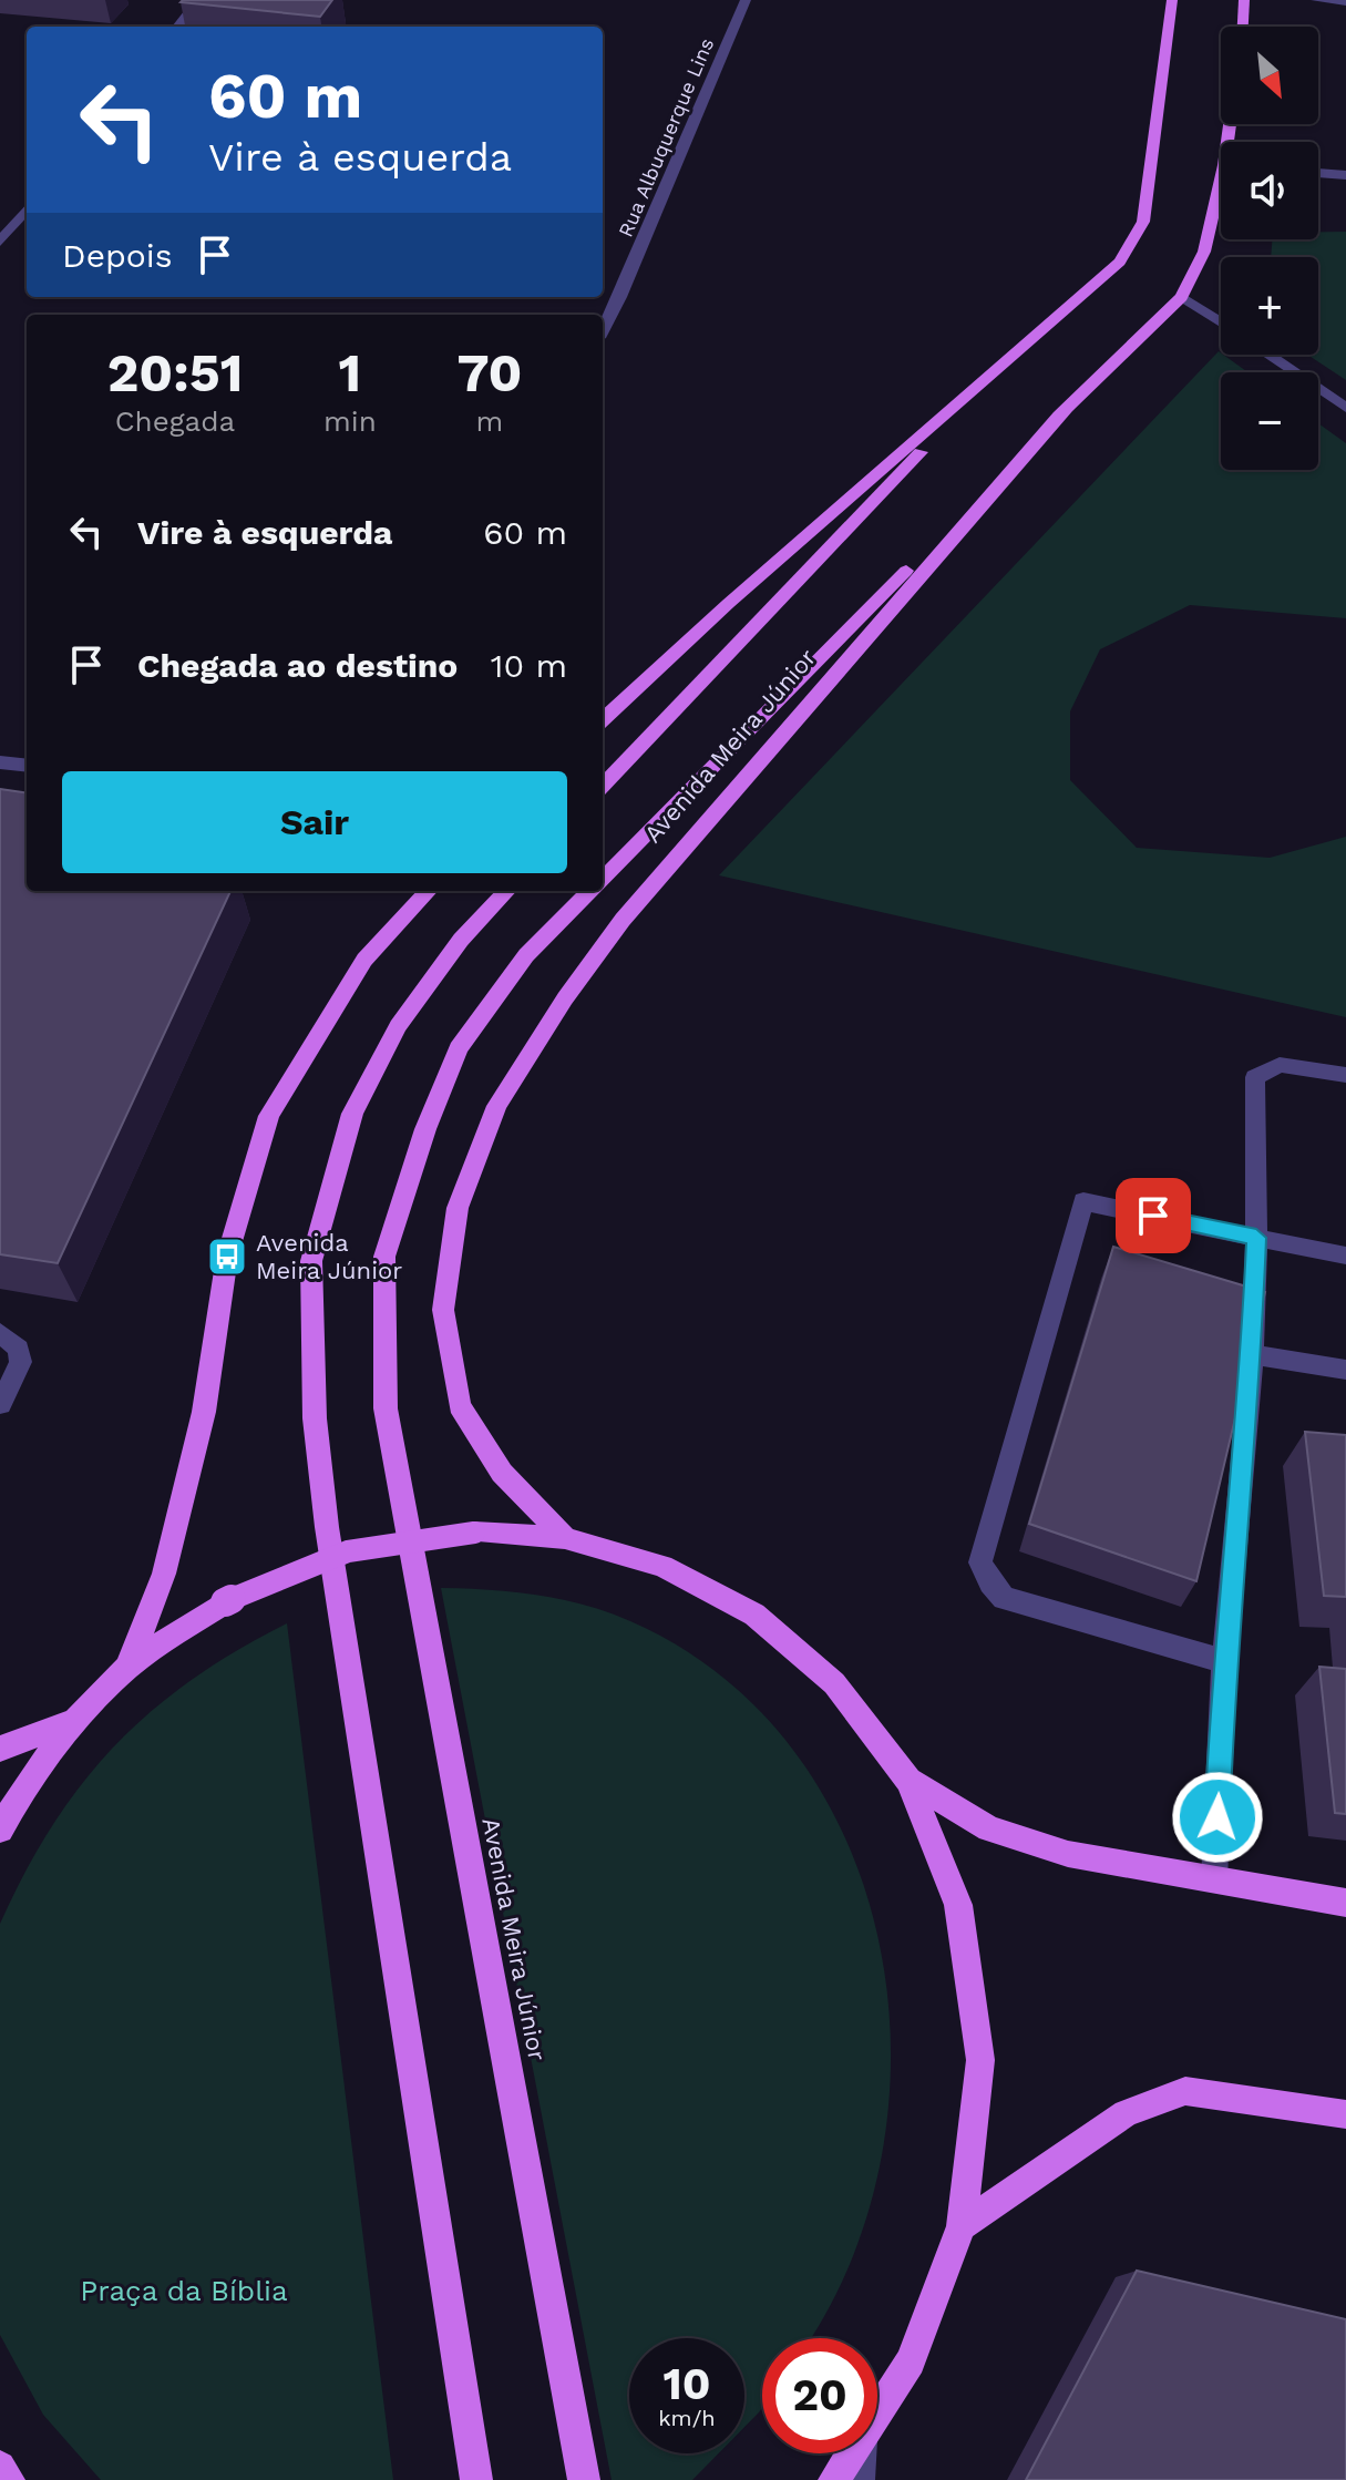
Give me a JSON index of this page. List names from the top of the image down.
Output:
{
  "streets": {
    "main road": ["Avenida Meira Júnior"],
    "street": ["Rua Albuquerque Lins"]
  },
  "parks": ["Praça da Bíblia"],
  "places": {
    "bus stop": ["Avenida Meira Júnior"]
  },
  "north": "bottom right",
  "page": {
    "map_buttons": ["+", "−"],
    "turn": ["60 m", "Vire à esquerda"],
    "then": "Depois",
    "eta": [
      "20:51",
      "Chegada",
      "1",
      "min",
      "70",
      "m"
    ],
    "list": [
      {
        "name": "Vire à esquerda",
        "value": "60 m"
      },
      {
        "name": "Chegada ao destino",
        "value": "10 m"
      }
    ],
    "buttons": "Sair",
    "speed": "10 km/h",
    "limit": "20"
  }
}
